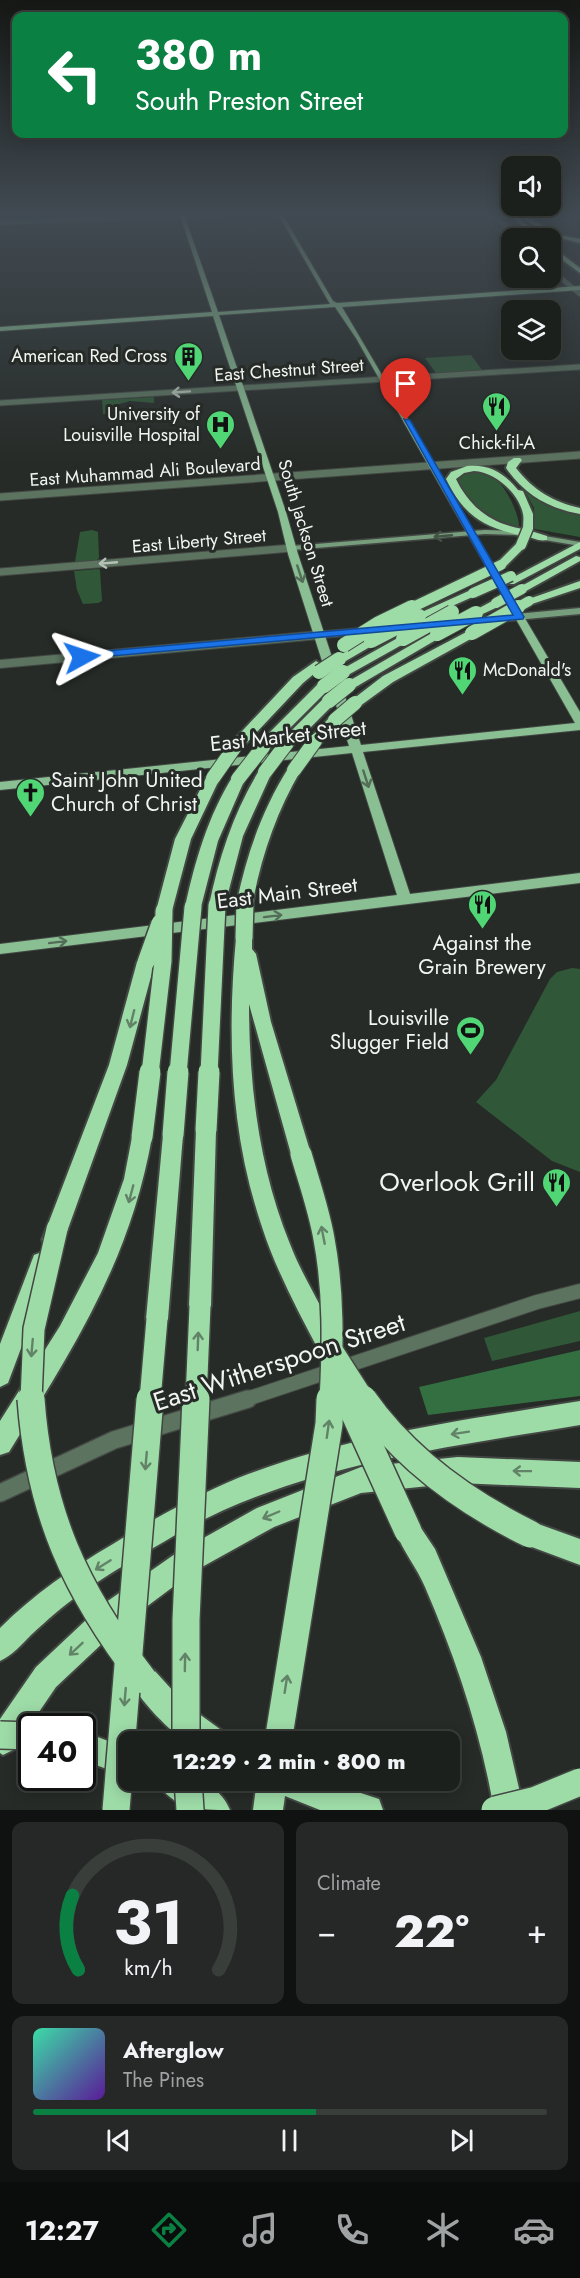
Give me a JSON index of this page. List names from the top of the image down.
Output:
{
  "streets": {
    "main road": [
      "South Jackson Street",
      "East Liberty Street",
      "East Market Street",
      "East Main Street"
    ],
    "street": ["East Chestnut Street", "East Muhammad Ali Boulevard", "East Witherspoon Street"]
  },
  "crossings": [
    ["East Chestnut Street", "South Jackson Street"],
    ["East Muhammad Ali Boulevard", "South Jackson Street"],
    ["South Jackson Street", "East Liberty Street"],
    ["South Jackson Street", "East Market Street"],
    ["South Jackson Street", "East Main Street"]
  ],
  "one_way": ["East Chestnut Street", "South Jackson Street", "East Main Street"],
  "places": {
    "building": ["American Red Cross"],
    "restaurant": [
      "Chick-fil-A",
      "McDonald's",
      "Against the Grain Brewery",
      "Overlook Grill"
    ],
    "hospital": ["University of Louisville Hospital"],
    "church": ["Saint John United Church of Christ"],
    "sports": ["Louisville Slugger Field"]
  },
  "page": {
    "turn": ["380 m", "South Preston Street"],
    "limit": "40",
    "trip": "12:29 · 2 min · 800 m",
    "tile": "Climate",
    "heat": ["−", "22°", "+"],
    "song": ["Afterglow", "The Pines"],
    "tabs": "12:27",
    "gauge": ["31", "km/h"]
  }
}
